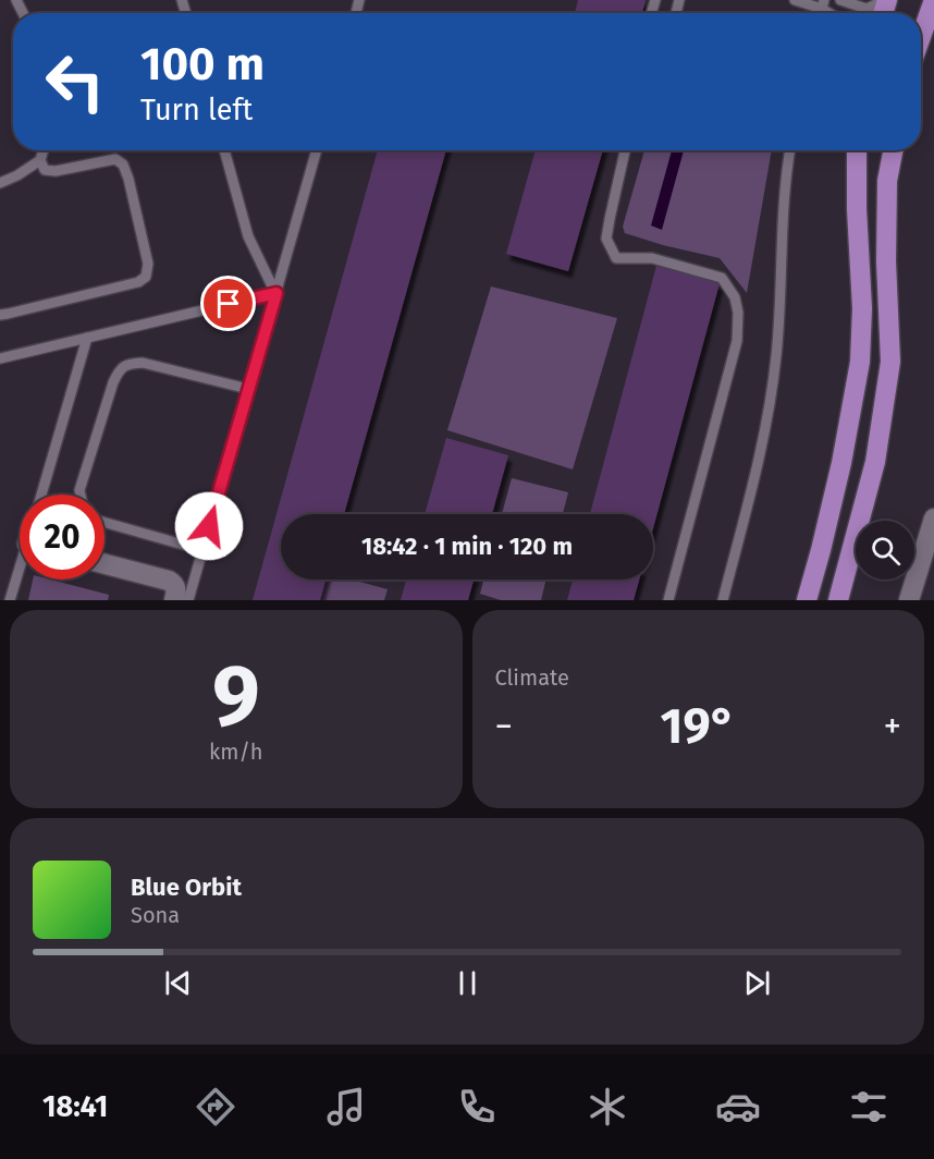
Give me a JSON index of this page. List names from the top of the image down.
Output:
{
  "page": {
    "turn": ["100 m", "Turn left"],
    "limit": "20",
    "trip": "18:42 · 1 min · 120 m",
    "tile": [
      ["9", "km/h"],
      "Climate"
    ],
    "heat": ["−", "19°", "+"],
    "song": ["Blue Orbit", "Sona"],
    "tabs": "18:41"
  }
}
